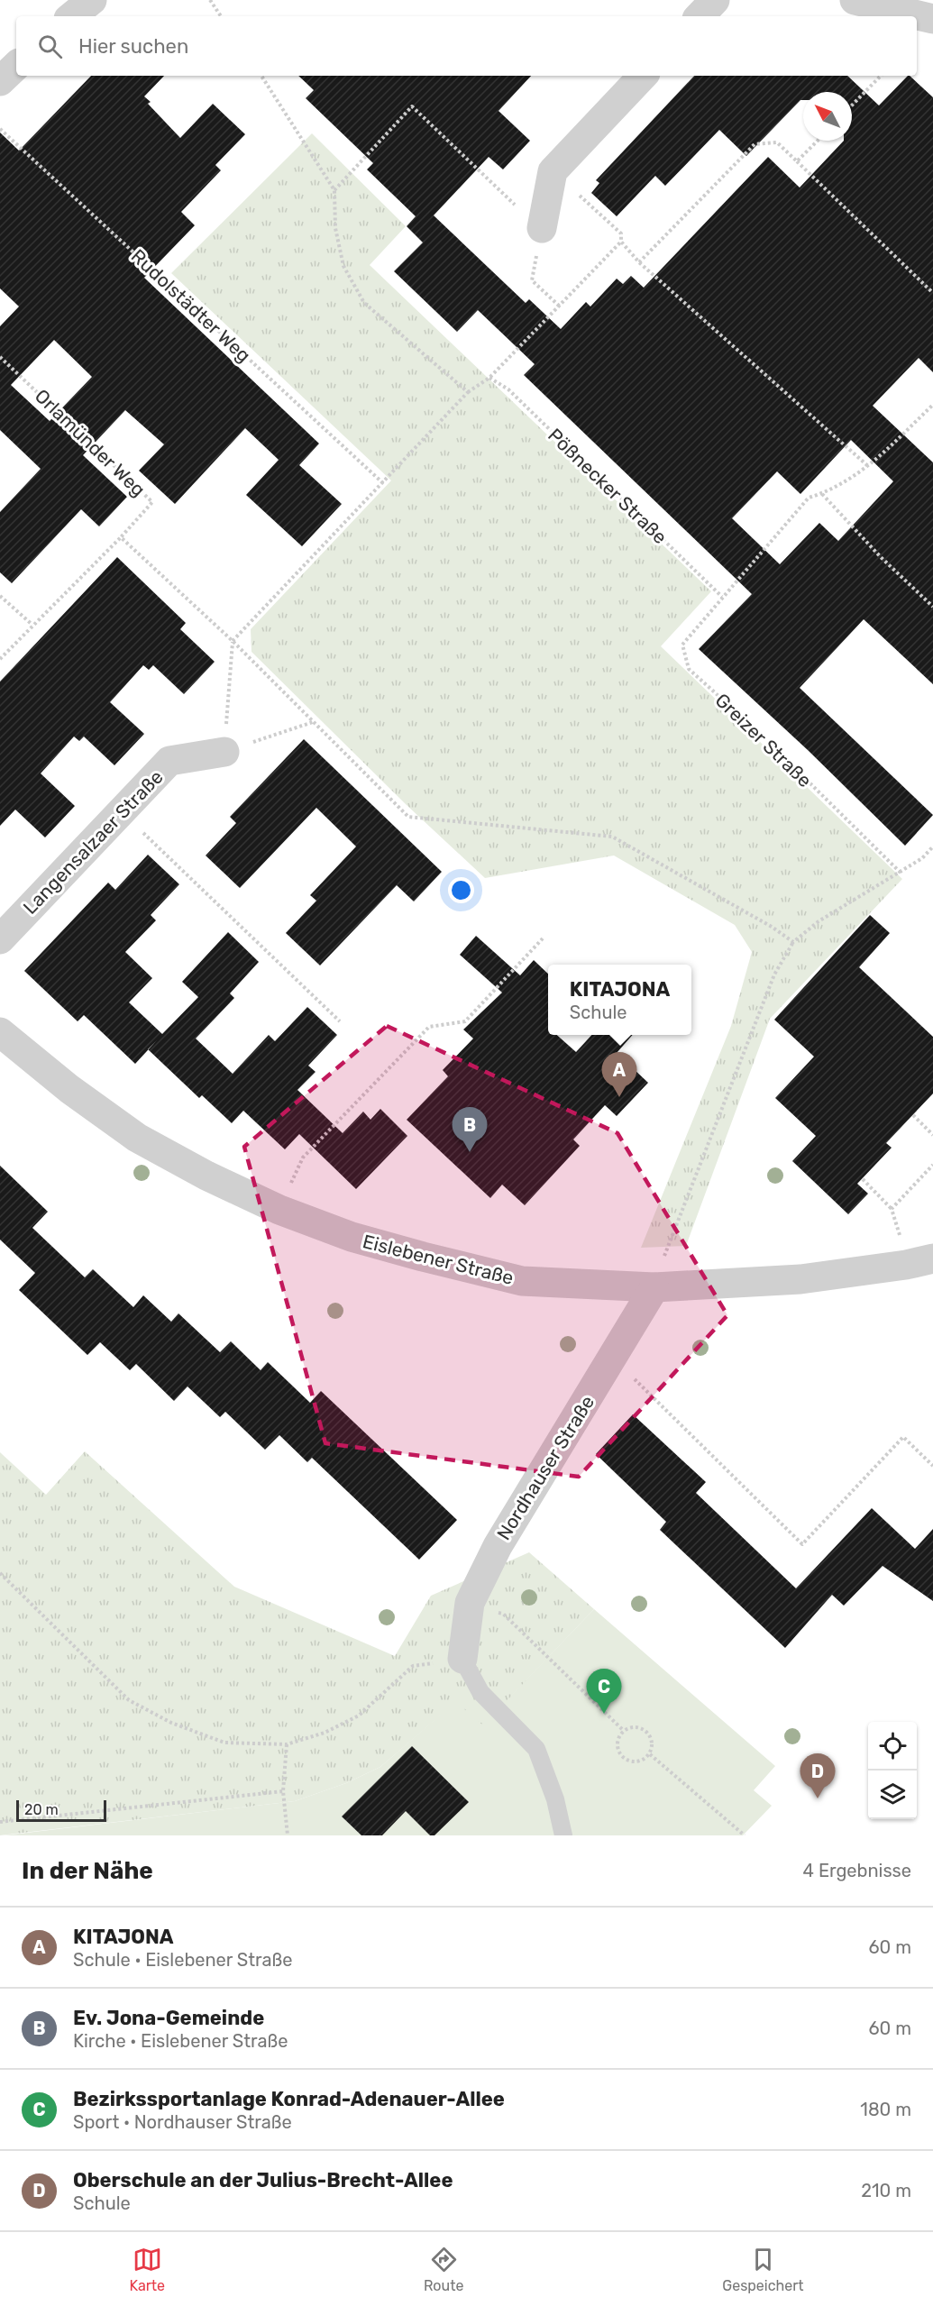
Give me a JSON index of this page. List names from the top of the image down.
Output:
{
  "streets": {
    "street": ["Langensalzaer Straße", "Eislebener Straße", "Nordhauser Straße"],
    "path": [
      "Rudolstädter Weg",
      "Orlamünder Weg",
      "Pößnecker Straße",
      "Greizer Straße"
    ]
  },
  "crossings": [
    ["Pößnecker Straße", "Greizer Straße"],
    ["Eislebener Straße", "Nordhauser Straße"]
  ],
  "scale_bar": "20 m",
  "north": "top left",
  "page": {
    "search": "Hier suchen",
    "popup": ["KITAJONA", "Schule"],
    "pins": [
      "A",
      "B",
      "C",
      "D"
    ],
    "scale": "20 m",
    "heading": ["In der Nähe", "4 Ergebnisse"],
    "list": [
      {
        "mark": "A",
        "name": "KITAJONA",
        "note": "Schule · Eislebener Straße",
        "value": "60 m"
      },
      {
        "mark": "B",
        "name": "Ev. Jona-Gemeinde",
        "note": "Kirche · Eislebener Straße",
        "value": "60 m"
      },
      {
        "mark": "C",
        "name": "Bezirkssportanlage Konrad-Adenauer-Allee",
        "note": "Sport · Nordhauser Straße",
        "value": "180 m"
      },
      {
        "mark": "D",
        "name": "Oberschule an der Julius-Brecht-Allee",
        "note": "Schule",
        "value": "210 m"
      }
    ],
    "nav": ["Karte", "Route", "Gespeichert"]
  }
}
